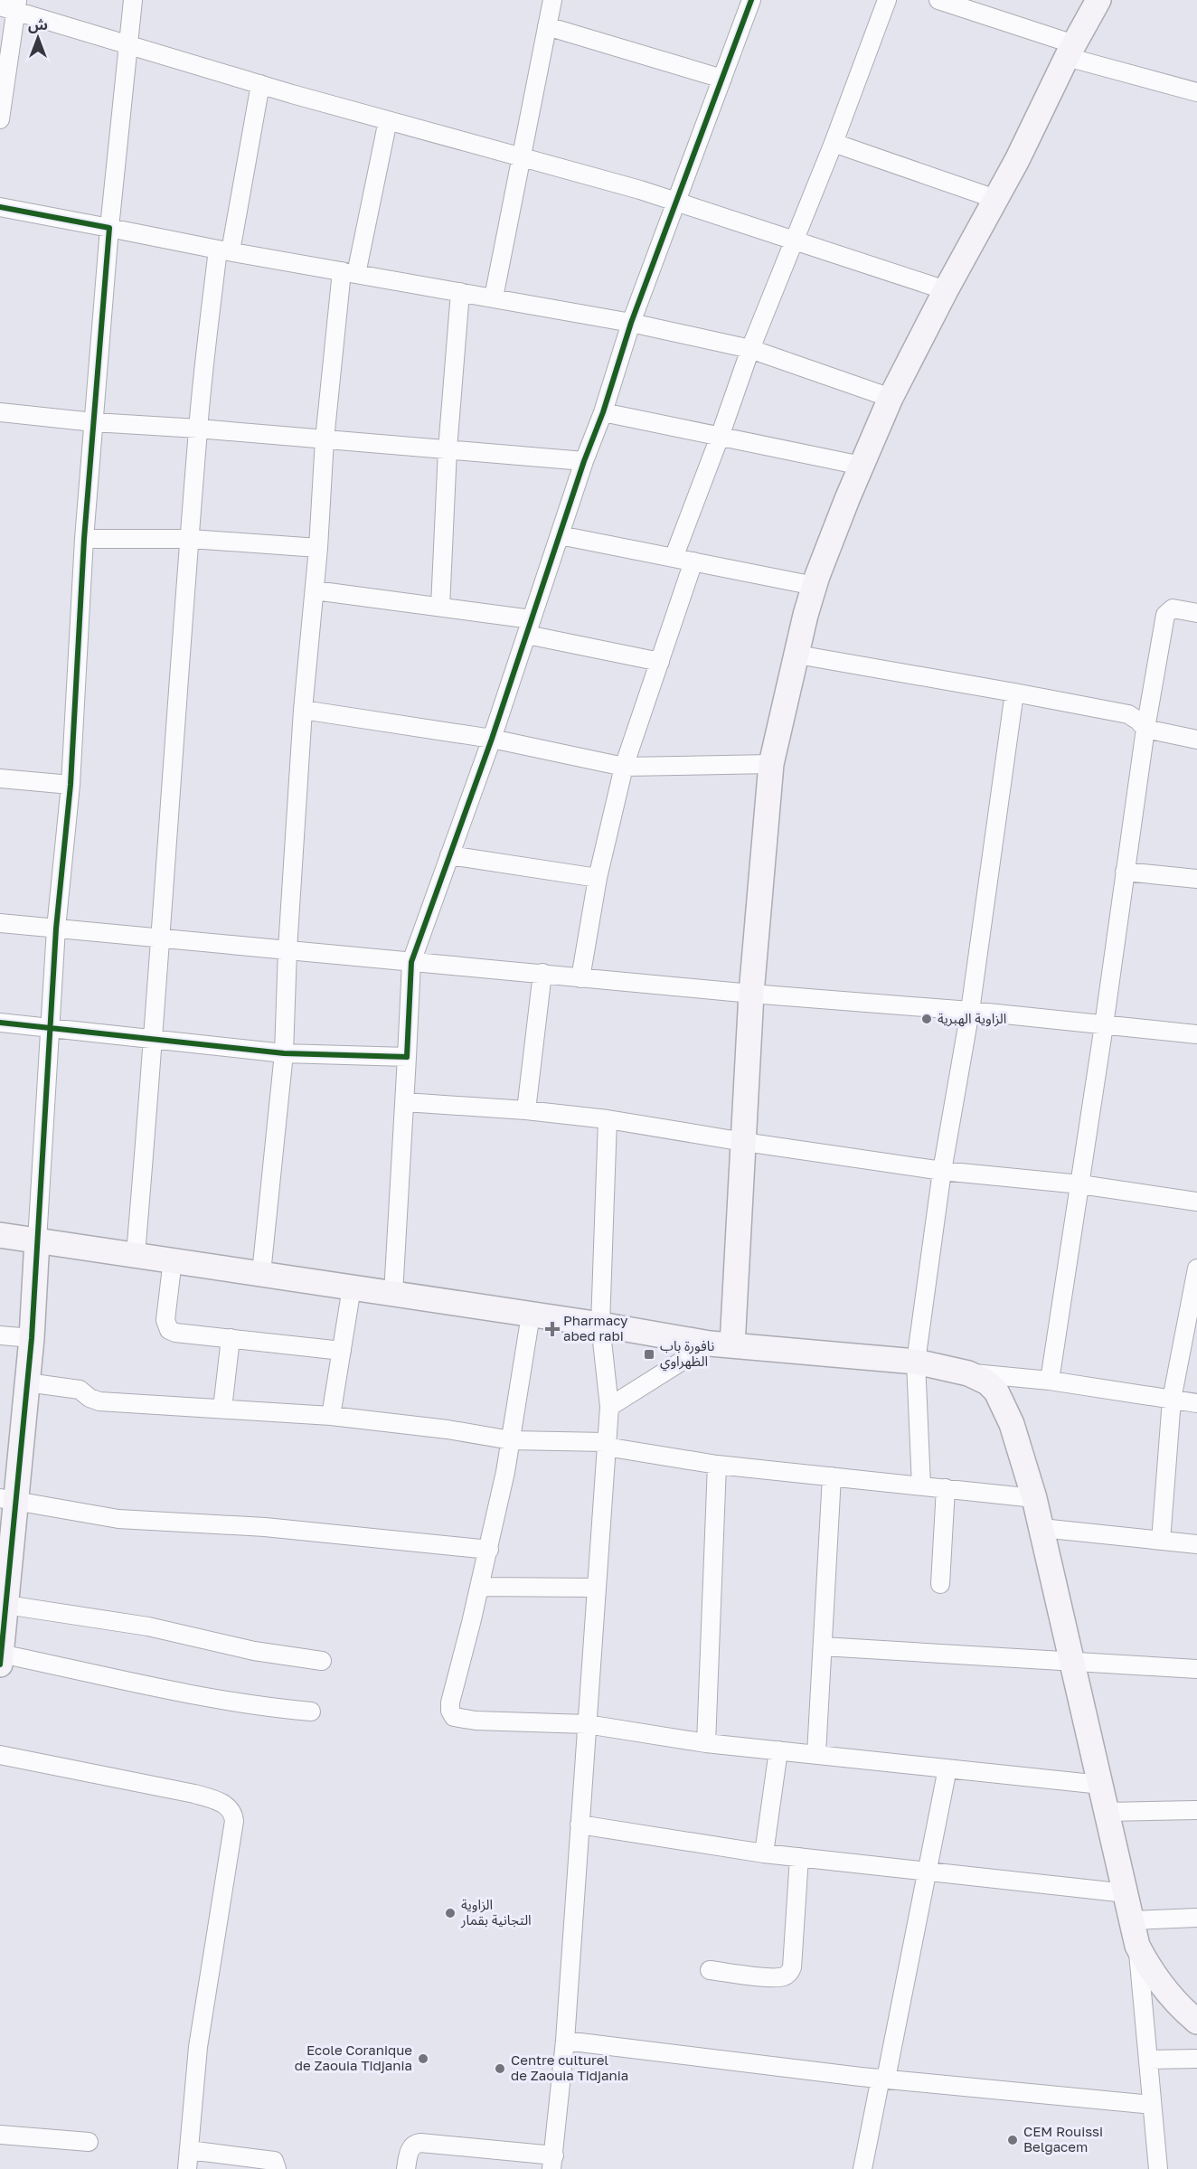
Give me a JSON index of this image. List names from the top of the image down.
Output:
{
  "places": {
    "other": [
      "الزاوية الهبرية",
      "الزاوية التجانية بقمار",
      "Ecole Coranique de Zaouia Tidjania",
      "Centre culturel de Zaouia Tidjania",
      "CEM Rouissi Belgacem"
    ],
    "health": ["Pharmacy abed rabi"],
    "transit": ["نافورة باب الظهراوي"]
  },
  "north": "top"
}
